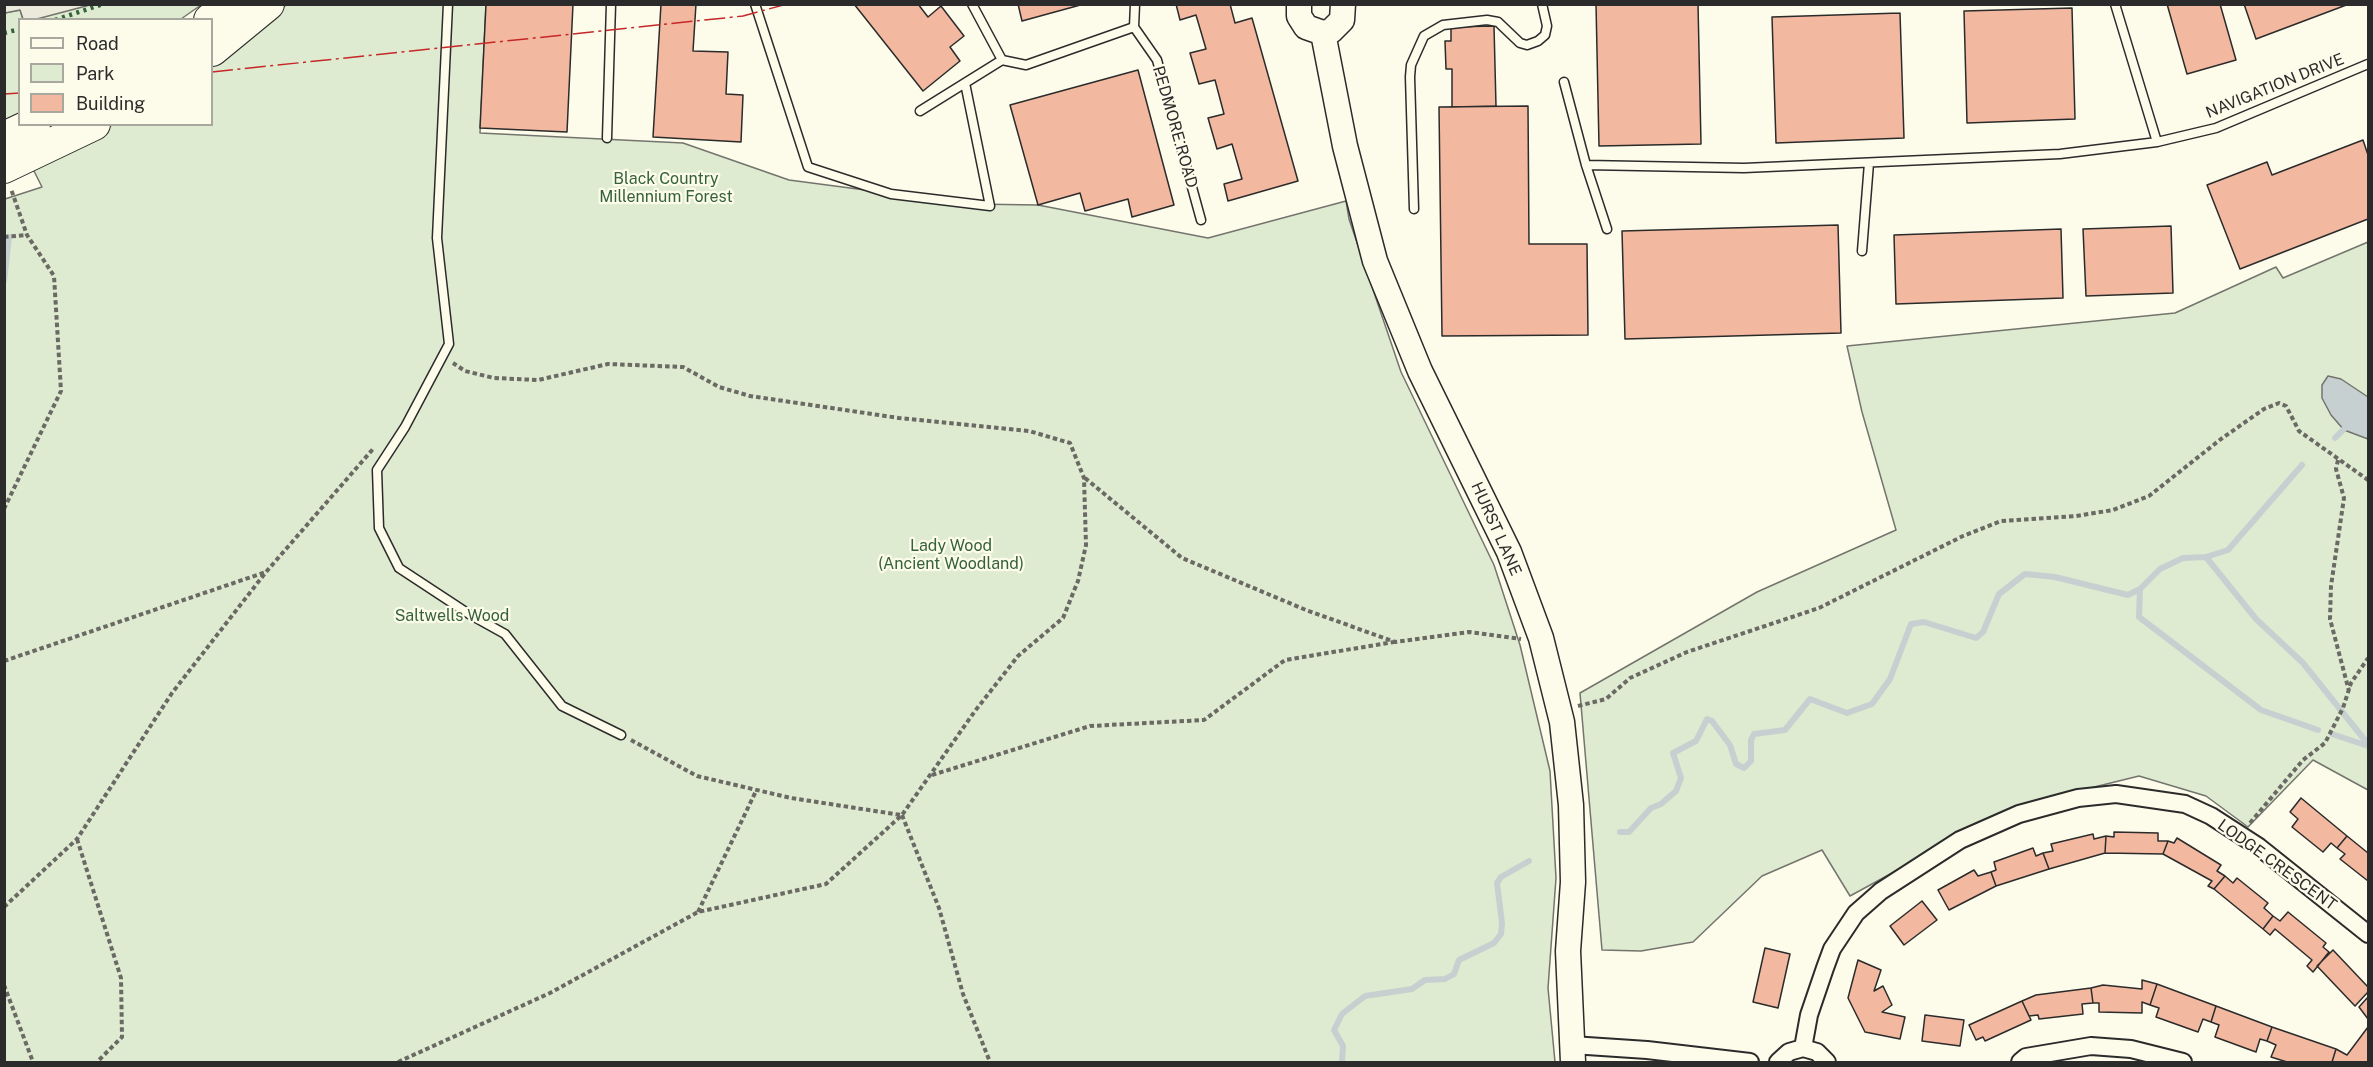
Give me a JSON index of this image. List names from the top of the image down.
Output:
{
  "streets": {
    "street": ["HURST LANE", "LODGE CRESCENT"],
    "lane": ["NAVIGATION DRIVE", "PEDMORE ROAD"]
  },
  "parks": ["Black Country Millennium Forest", "Lady Wood (Ancient Woodland)", "Saltwells Wood"],
  "legend": ["Road", "Park", "Building"]
}
